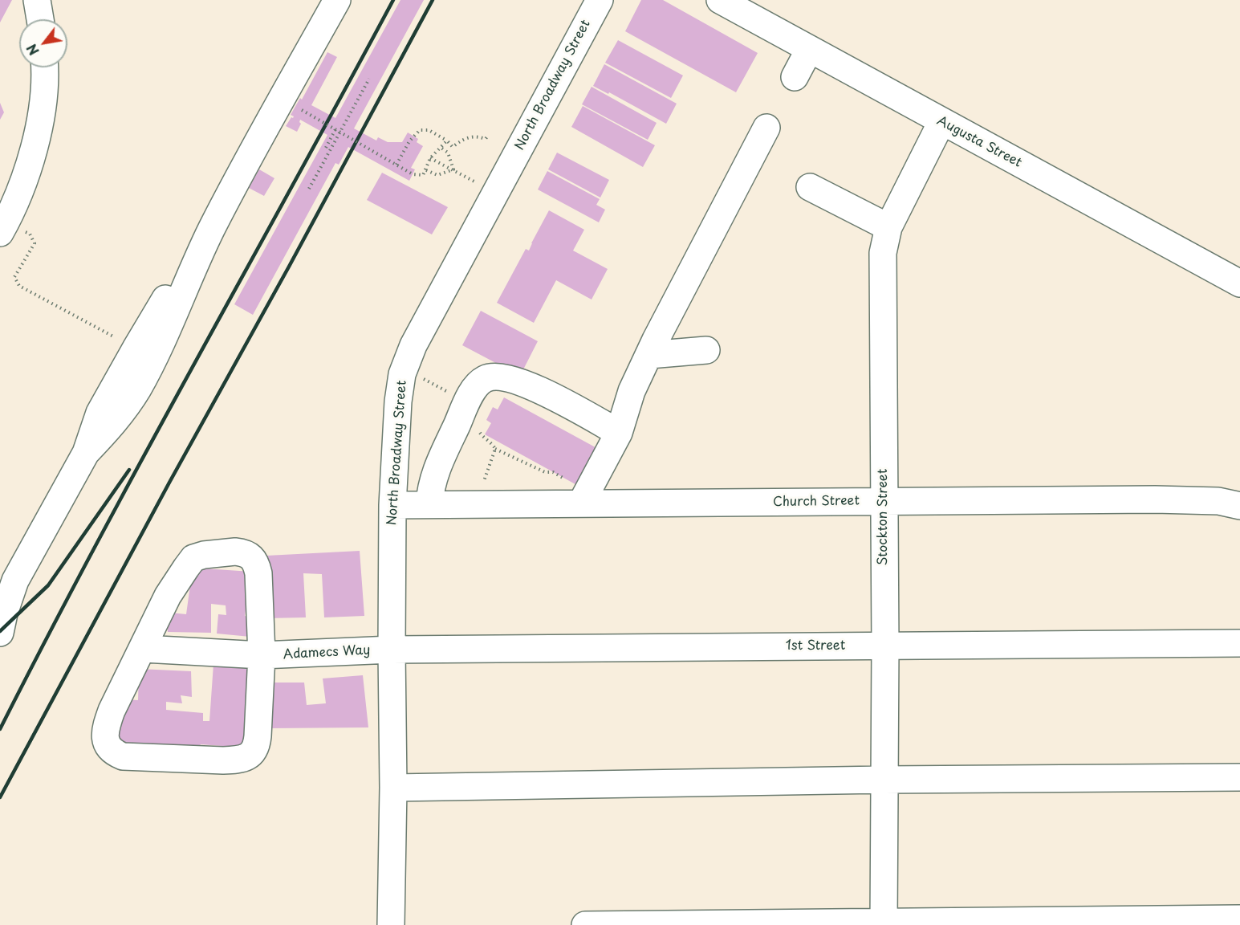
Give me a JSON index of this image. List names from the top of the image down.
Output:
{
  "streets": {
    "street": [
      "North Broadway Street",
      "Augusta Street",
      "Church Street",
      "Stockton Street",
      "1st Street",
      "Adamecs Way"
    ]
  },
  "crossings": [
    ["North Broadway Street", "Church Street"],
    ["North Broadway Street", "1st Street"],
    ["North Broadway Street", "Adamecs Way"],
    ["Augusta Street", "Stockton Street"],
    ["Church Street", "Stockton Street"],
    ["Stockton Street", "1st Street"],
    ["1st Street", "Adamecs Way"]
  ],
  "north": "bottom left"
}
